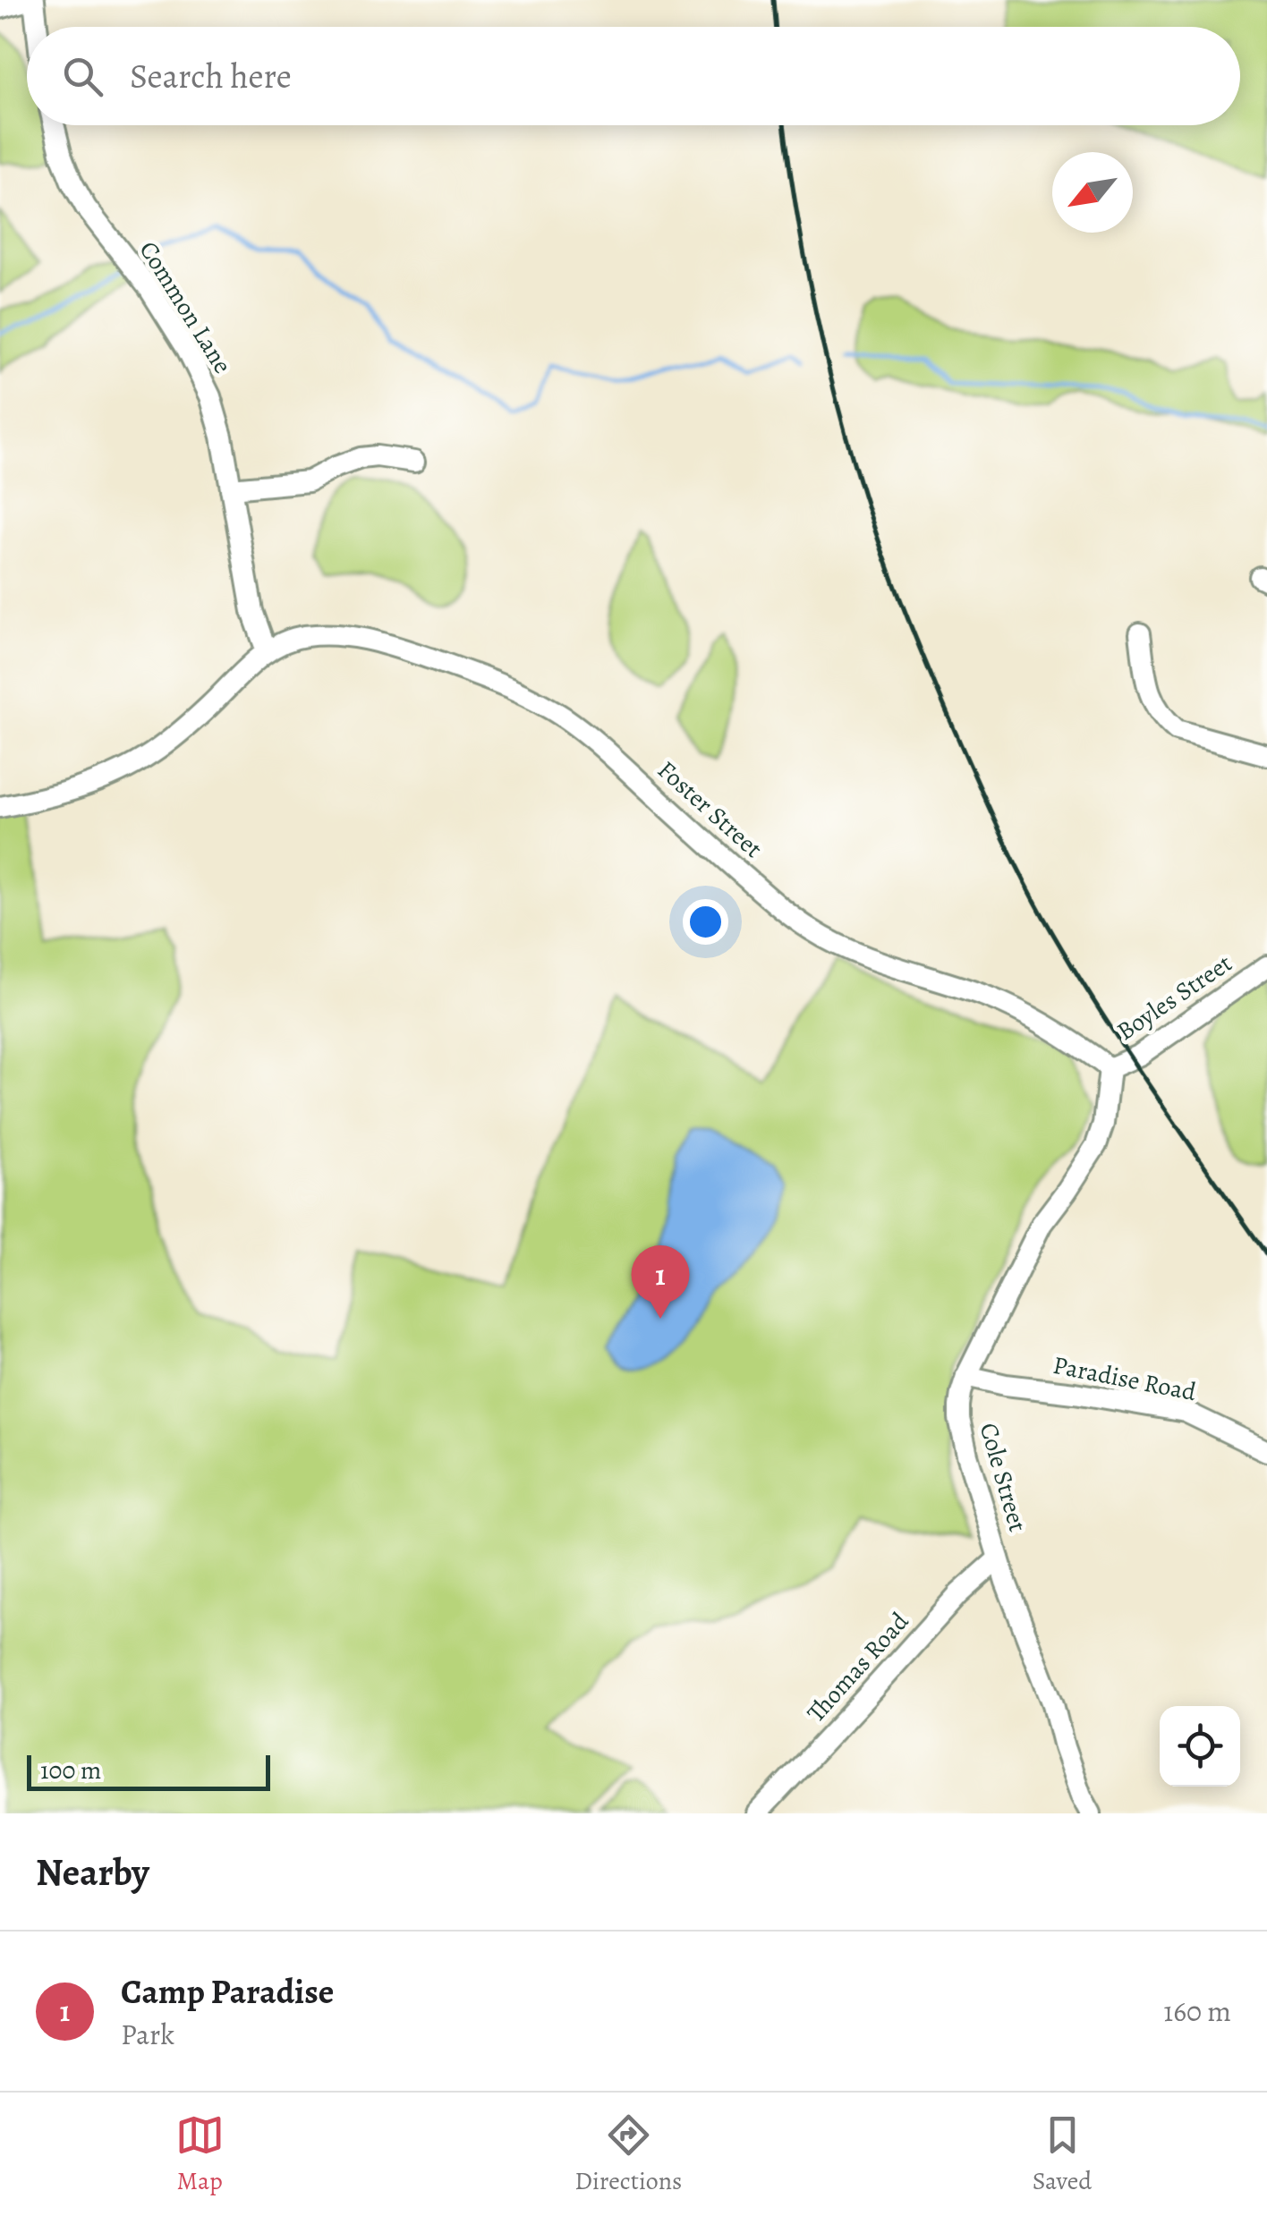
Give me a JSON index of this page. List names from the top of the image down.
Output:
{
  "streets": {
    "street": [
      "Common Lane",
      "Foster Street",
      "Boyles Street",
      "Paradise Road",
      "Cole Street",
      "Thomas Road"
    ]
  },
  "crossings": [
    ["Common Lane", "Foster Street"],
    ["Foster Street", "Boyles Street"],
    ["Foster Street", "Cole Street"],
    ["Boyles Street", "Cole Street"],
    ["Paradise Road", "Cole Street"],
    ["Cole Street", "Thomas Road"]
  ],
  "scale_bar": "100 m",
  "north": "bottom left",
  "page": {
    "search": "Search here",
    "pins": "1",
    "scale": "100 m",
    "heading": "Nearby",
    "list": [
      {
        "mark": "1",
        "name": "Camp Paradise",
        "note": "Park",
        "value": "160 m"
      }
    ],
    "nav": ["Map", "Directions", "Saved"]
  }
}
